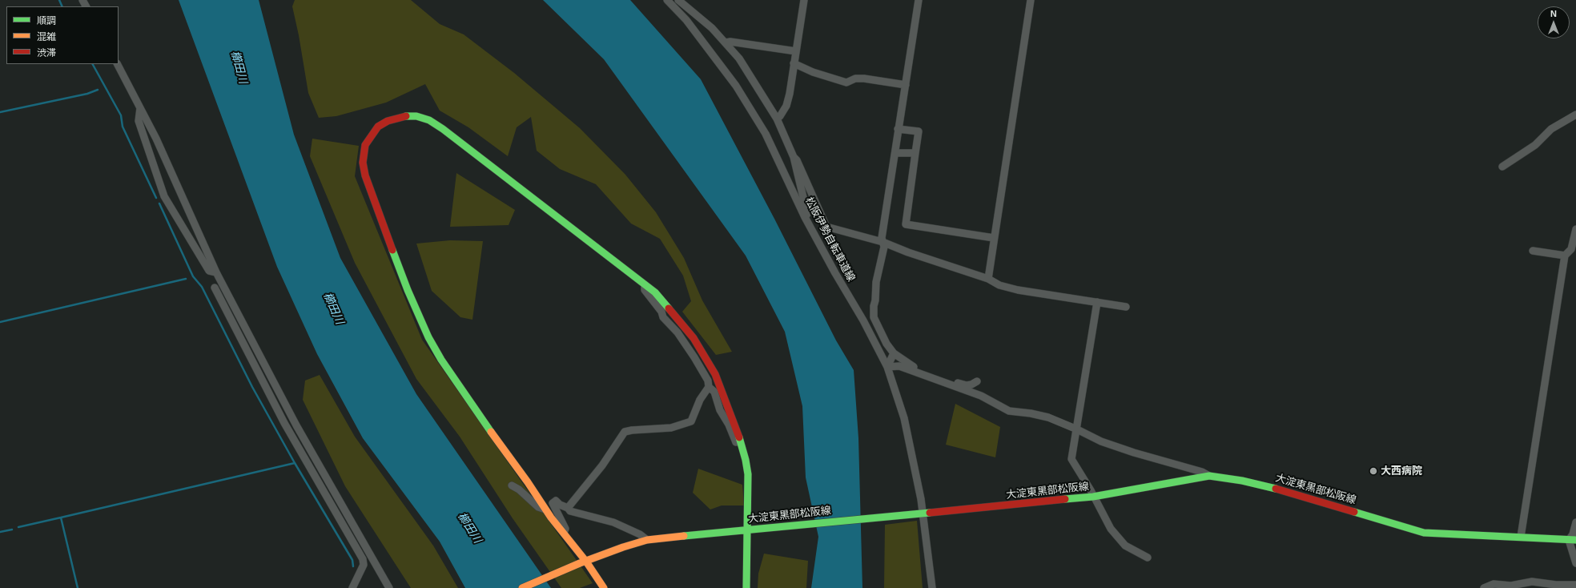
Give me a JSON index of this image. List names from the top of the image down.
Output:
{
  "streets": {
    "street": ["松阪伊勢自転車道線", "大淀東黒部松阪線"]
  },
  "crossings": [
    ["松阪伊勢自転車道線", "大淀東黒部松阪線"]
  ],
  "water": ["櫛田川"],
  "places": ["大西病院"],
  "legend": ["順調", "混雑", "渋滞"],
  "north": "top"
}
